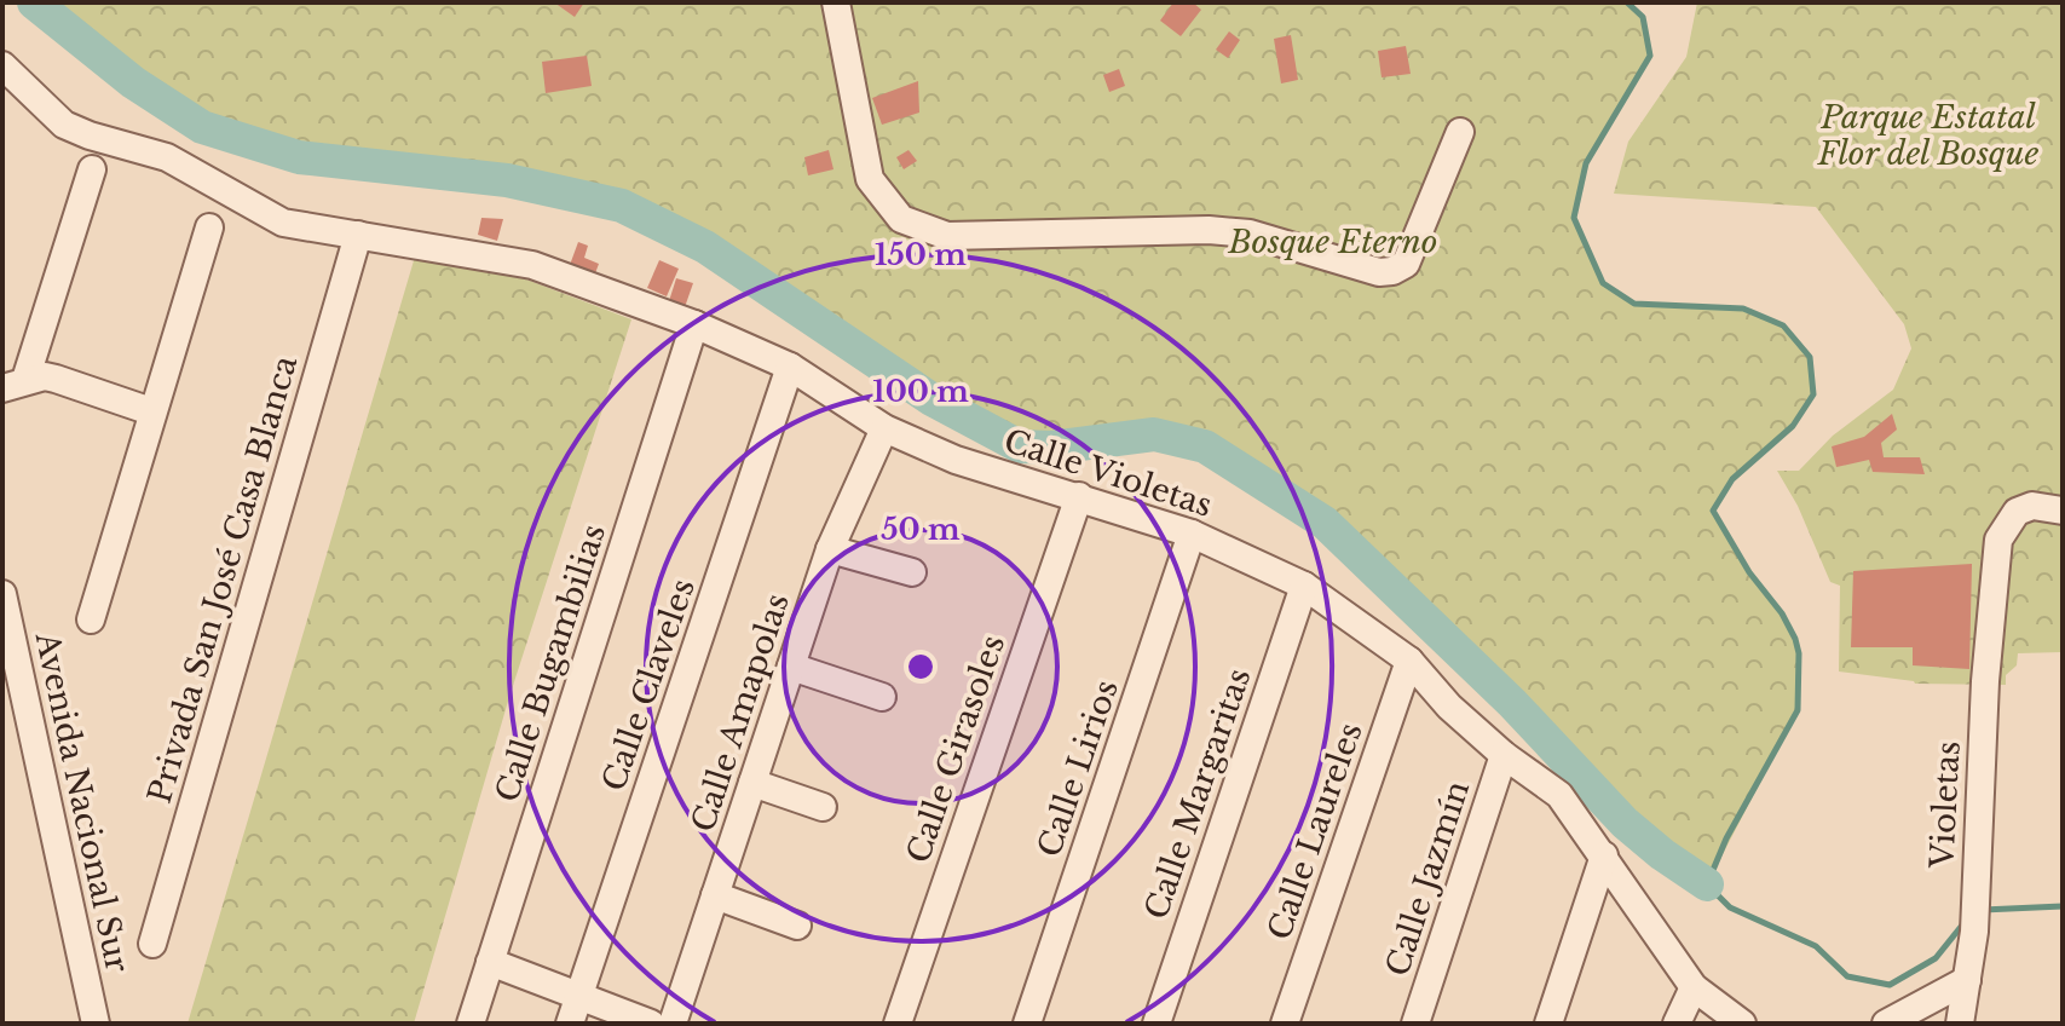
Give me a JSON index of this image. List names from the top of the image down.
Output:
{
  "streets": {
    "street": [
      "Calle Violetas",
      "Privada San José Casa Blanca",
      "Calle Bugambilias",
      "Calle Claveles",
      "Calle Amapolas",
      "Calle Girasoles",
      "Calle Lirios",
      "Calle Margaritas",
      "Avenida Nacional Sur",
      "Violetas",
      "Calle Laureles",
      "Calle Jazmín"
    ]
  },
  "crossings": [
    ["Calle Violetas", "Privada San José Casa Blanca"],
    ["Calle Violetas", "Calle Bugambilias"],
    ["Calle Violetas", "Calle Claveles"],
    ["Calle Violetas", "Calle Amapolas"],
    ["Calle Violetas", "Calle Girasoles"],
    ["Calle Violetas", "Calle Lirios"],
    ["Calle Violetas", "Calle Margaritas"],
    ["Calle Violetas", "Calle Laureles"],
    ["Calle Violetas", "Calle Jazmín"]
  ],
  "parks": ["Parque Estatal Flor del Bosque", "Bosque Eterno"],
  "rings": ["150 m", "100 m", "50 m"]
}
